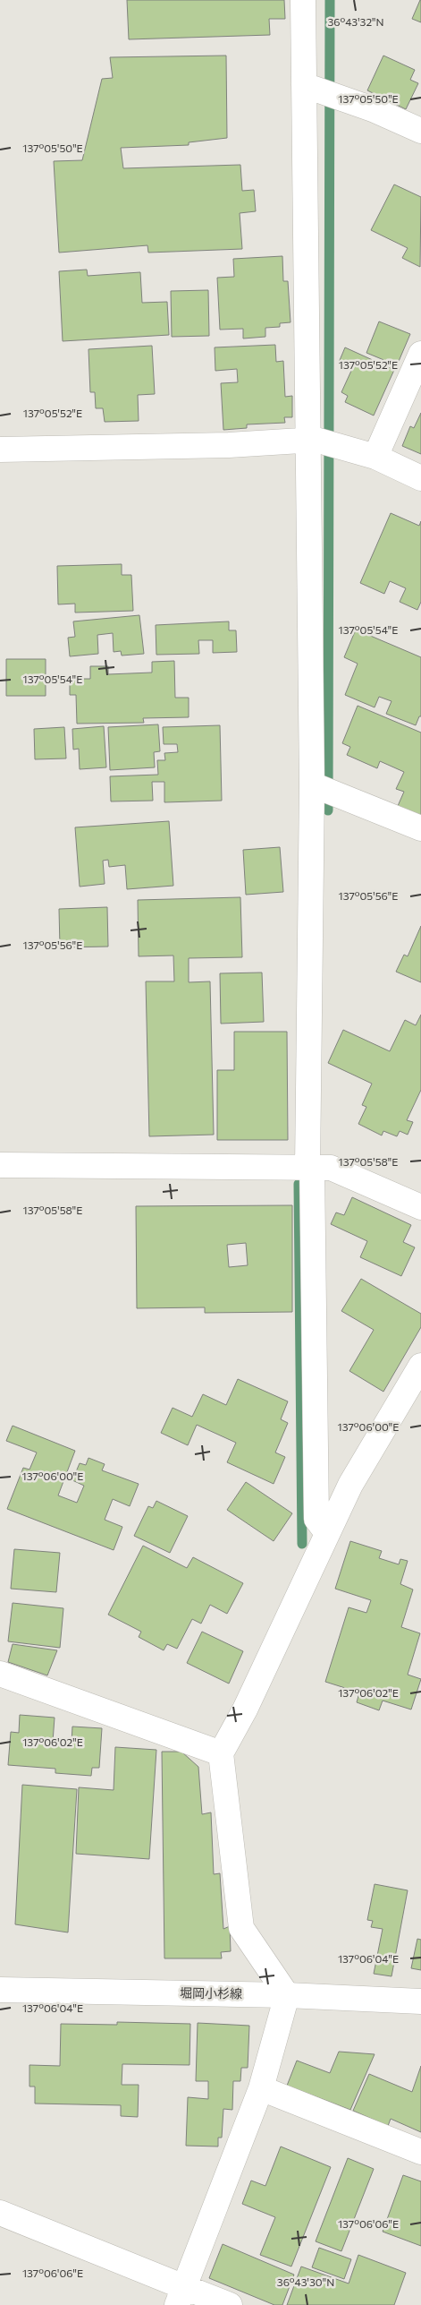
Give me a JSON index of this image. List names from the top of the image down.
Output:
{
  "streets": {
    "street": ["堀岡小杉線"]
  },
  "coordinates": [
    "36°43'32\"N",
    "137°05'50\"E",
    "137°05'52\"E",
    "137°05'54\"E",
    "137°05'56\"E",
    "137°05'58\"E",
    "137°06'00\"E",
    "137°06'02\"E",
    "137°06'04\"E",
    "137°06'06\"E",
    "36°43'30\"N"
  ]
}
